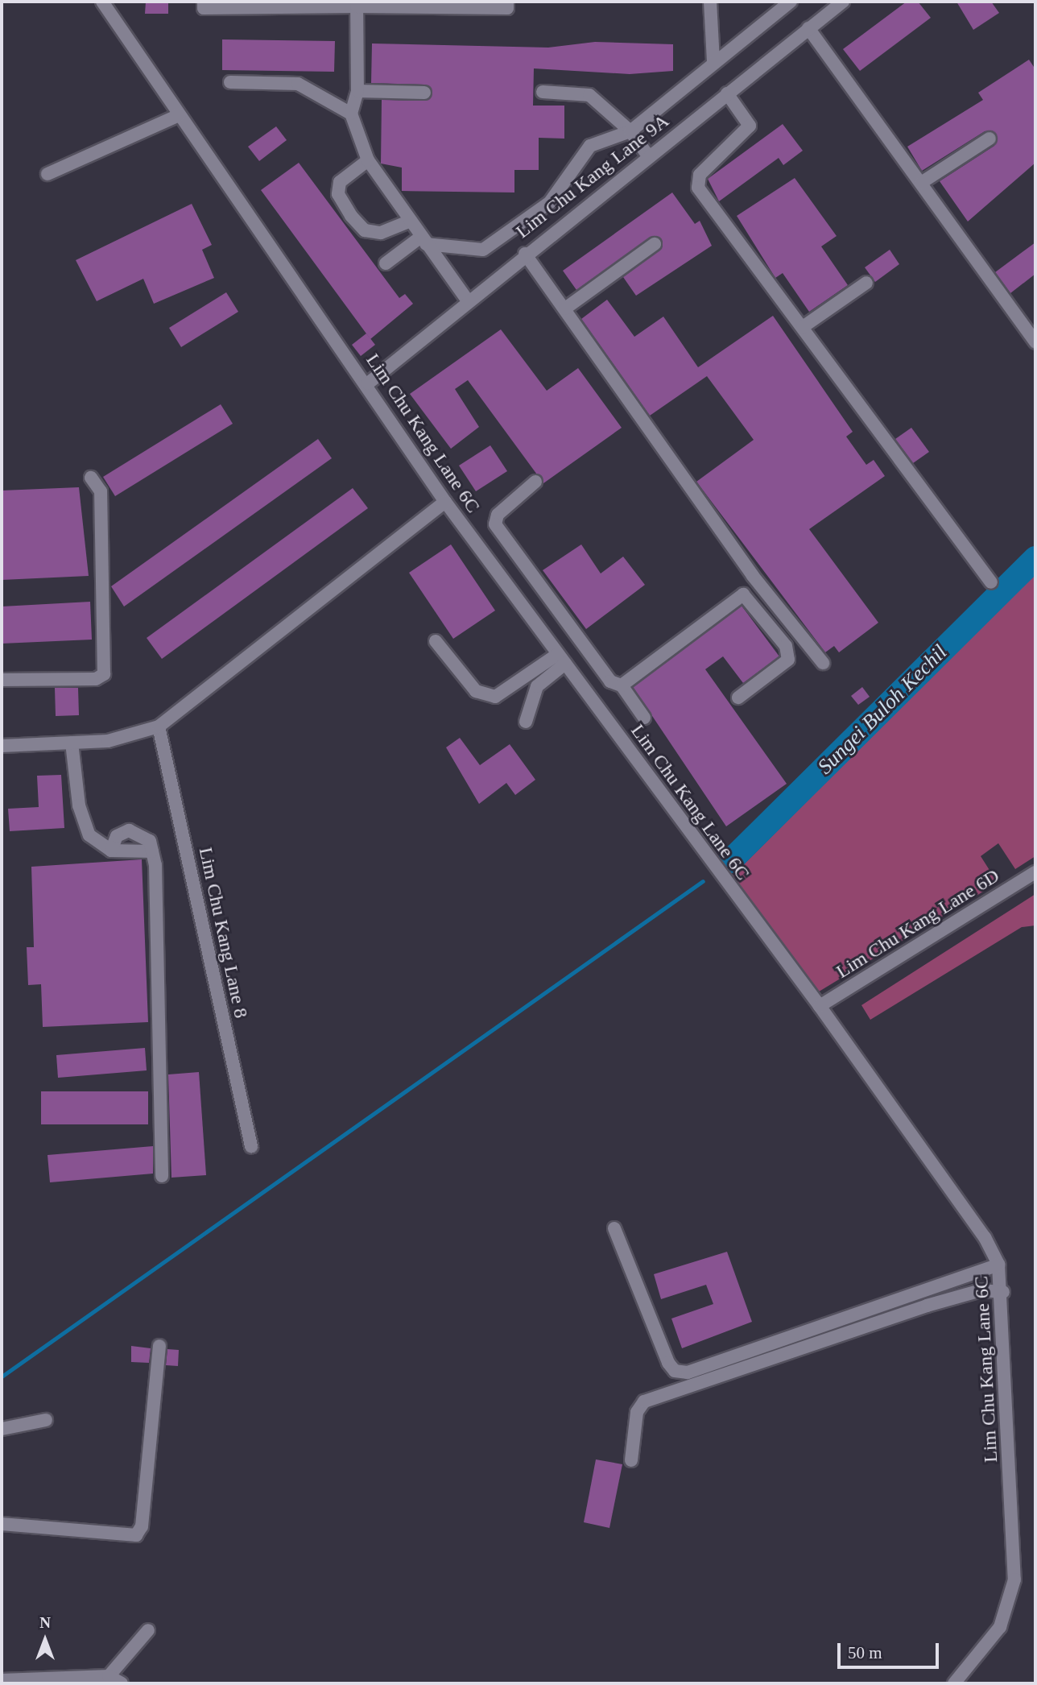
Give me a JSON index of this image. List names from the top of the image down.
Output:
{
  "streets": {
    "street": [
      "Lim Chu Kang Lane 9A",
      "Lim Chu Kang Lane 6C",
      "Lim Chu Kang Lane 6D",
      "Lim Chu Kang Lane 8"
    ]
  },
  "crossings": [
    ["Lim Chu Kang Lane 9A", "Lim Chu Kang Lane 6C"],
    ["Lim Chu Kang Lane 6C", "Lim Chu Kang Lane 6D"]
  ],
  "water": ["Sungei Buloh Kechil"],
  "scale_bar": "50 m",
  "north": "top"
}
